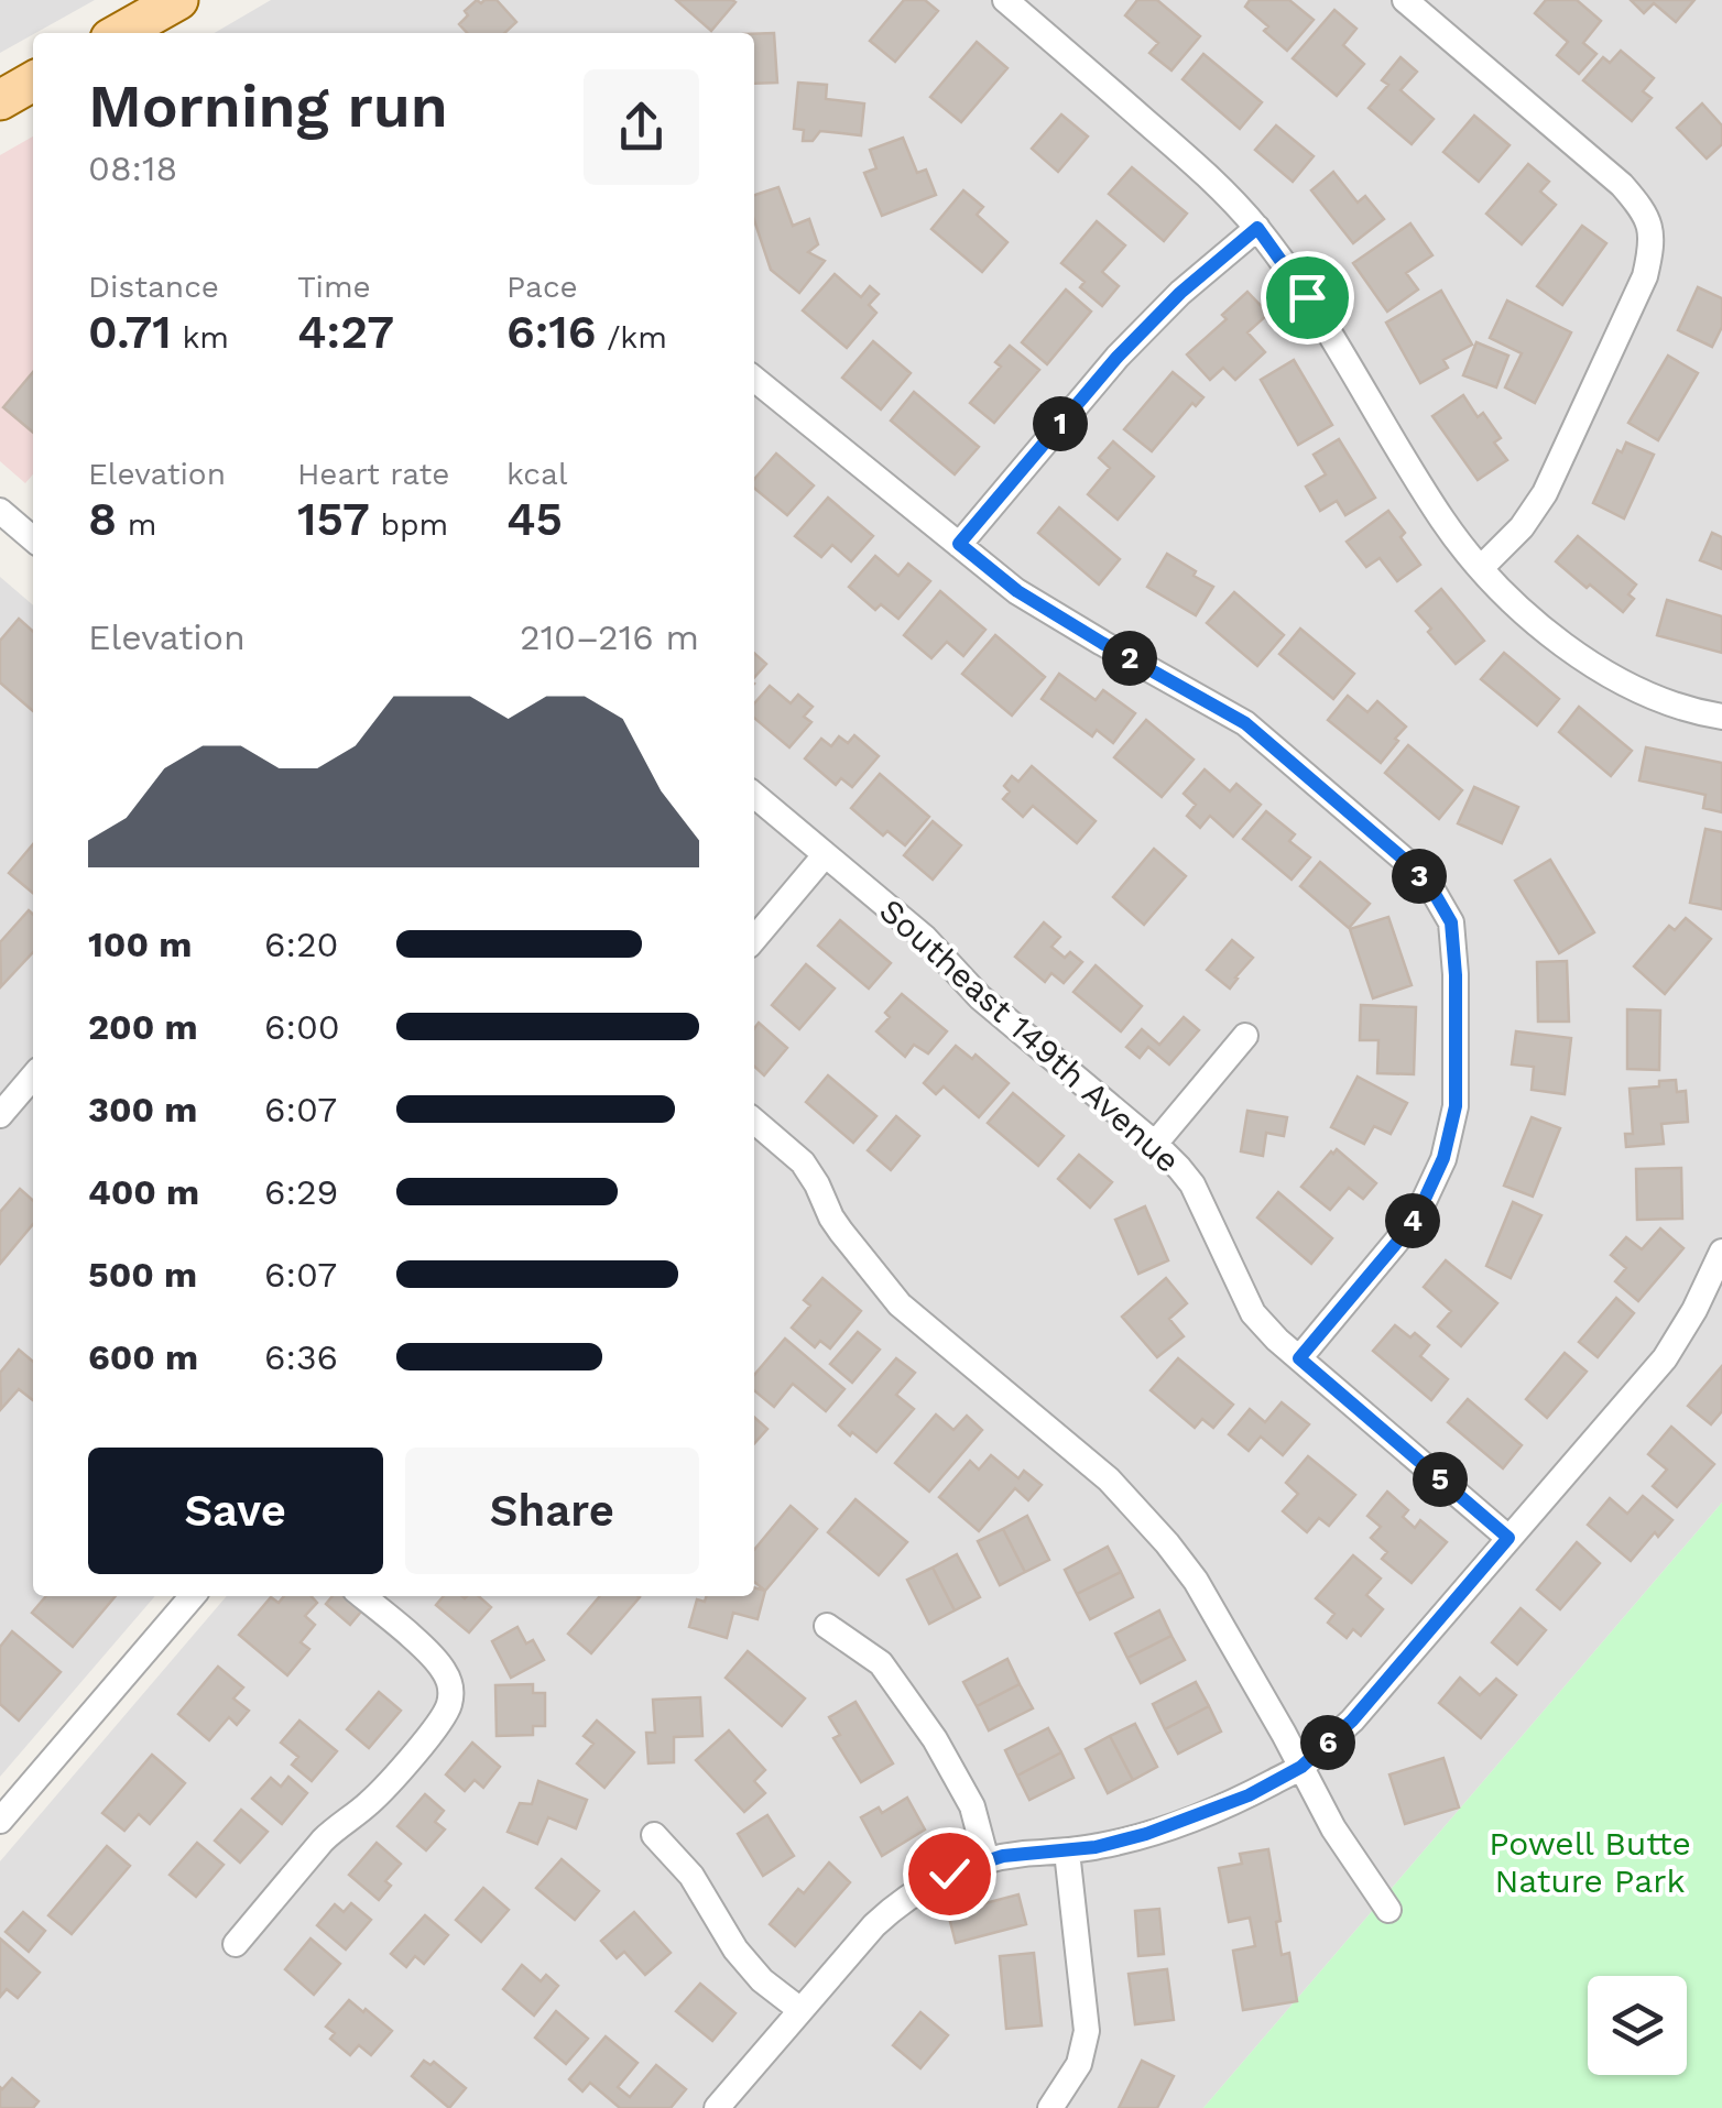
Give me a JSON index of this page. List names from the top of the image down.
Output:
{
  "streets": {
    "street": ["Southeast 149th Avenue"]
  },
  "parks": ["Powell Butte Nature Park"],
  "page": {
    "heading": ["Morning run", "08:18"],
    "stats": [
      ["Distance", "0.71 km"],
      ["Time", "4:27"],
      ["Pace", "6:16 /km"],
      ["Elevation", "8 m"],
      ["Heart rate", "157 bpm"],
      ["kcal", "45"]
    ],
    "pins": [
      "1",
      "2",
      "3",
      "4",
      "5",
      "6"
    ],
    "chart": ["Elevation", "210–216 m"],
    "list": [
      {
        "name": "100 m",
        "note": "6:20"
      },
      {
        "name": "200 m",
        "note": "6:00"
      },
      {
        "name": "300 m",
        "note": "6:07"
      },
      {
        "name": "400 m",
        "note": "6:29"
      },
      {
        "name": "500 m",
        "note": "6:07"
      },
      {
        "name": "600 m",
        "note": "6:36"
      }
    ],
    "buttons": ["Save", "Share"]
  }
}
